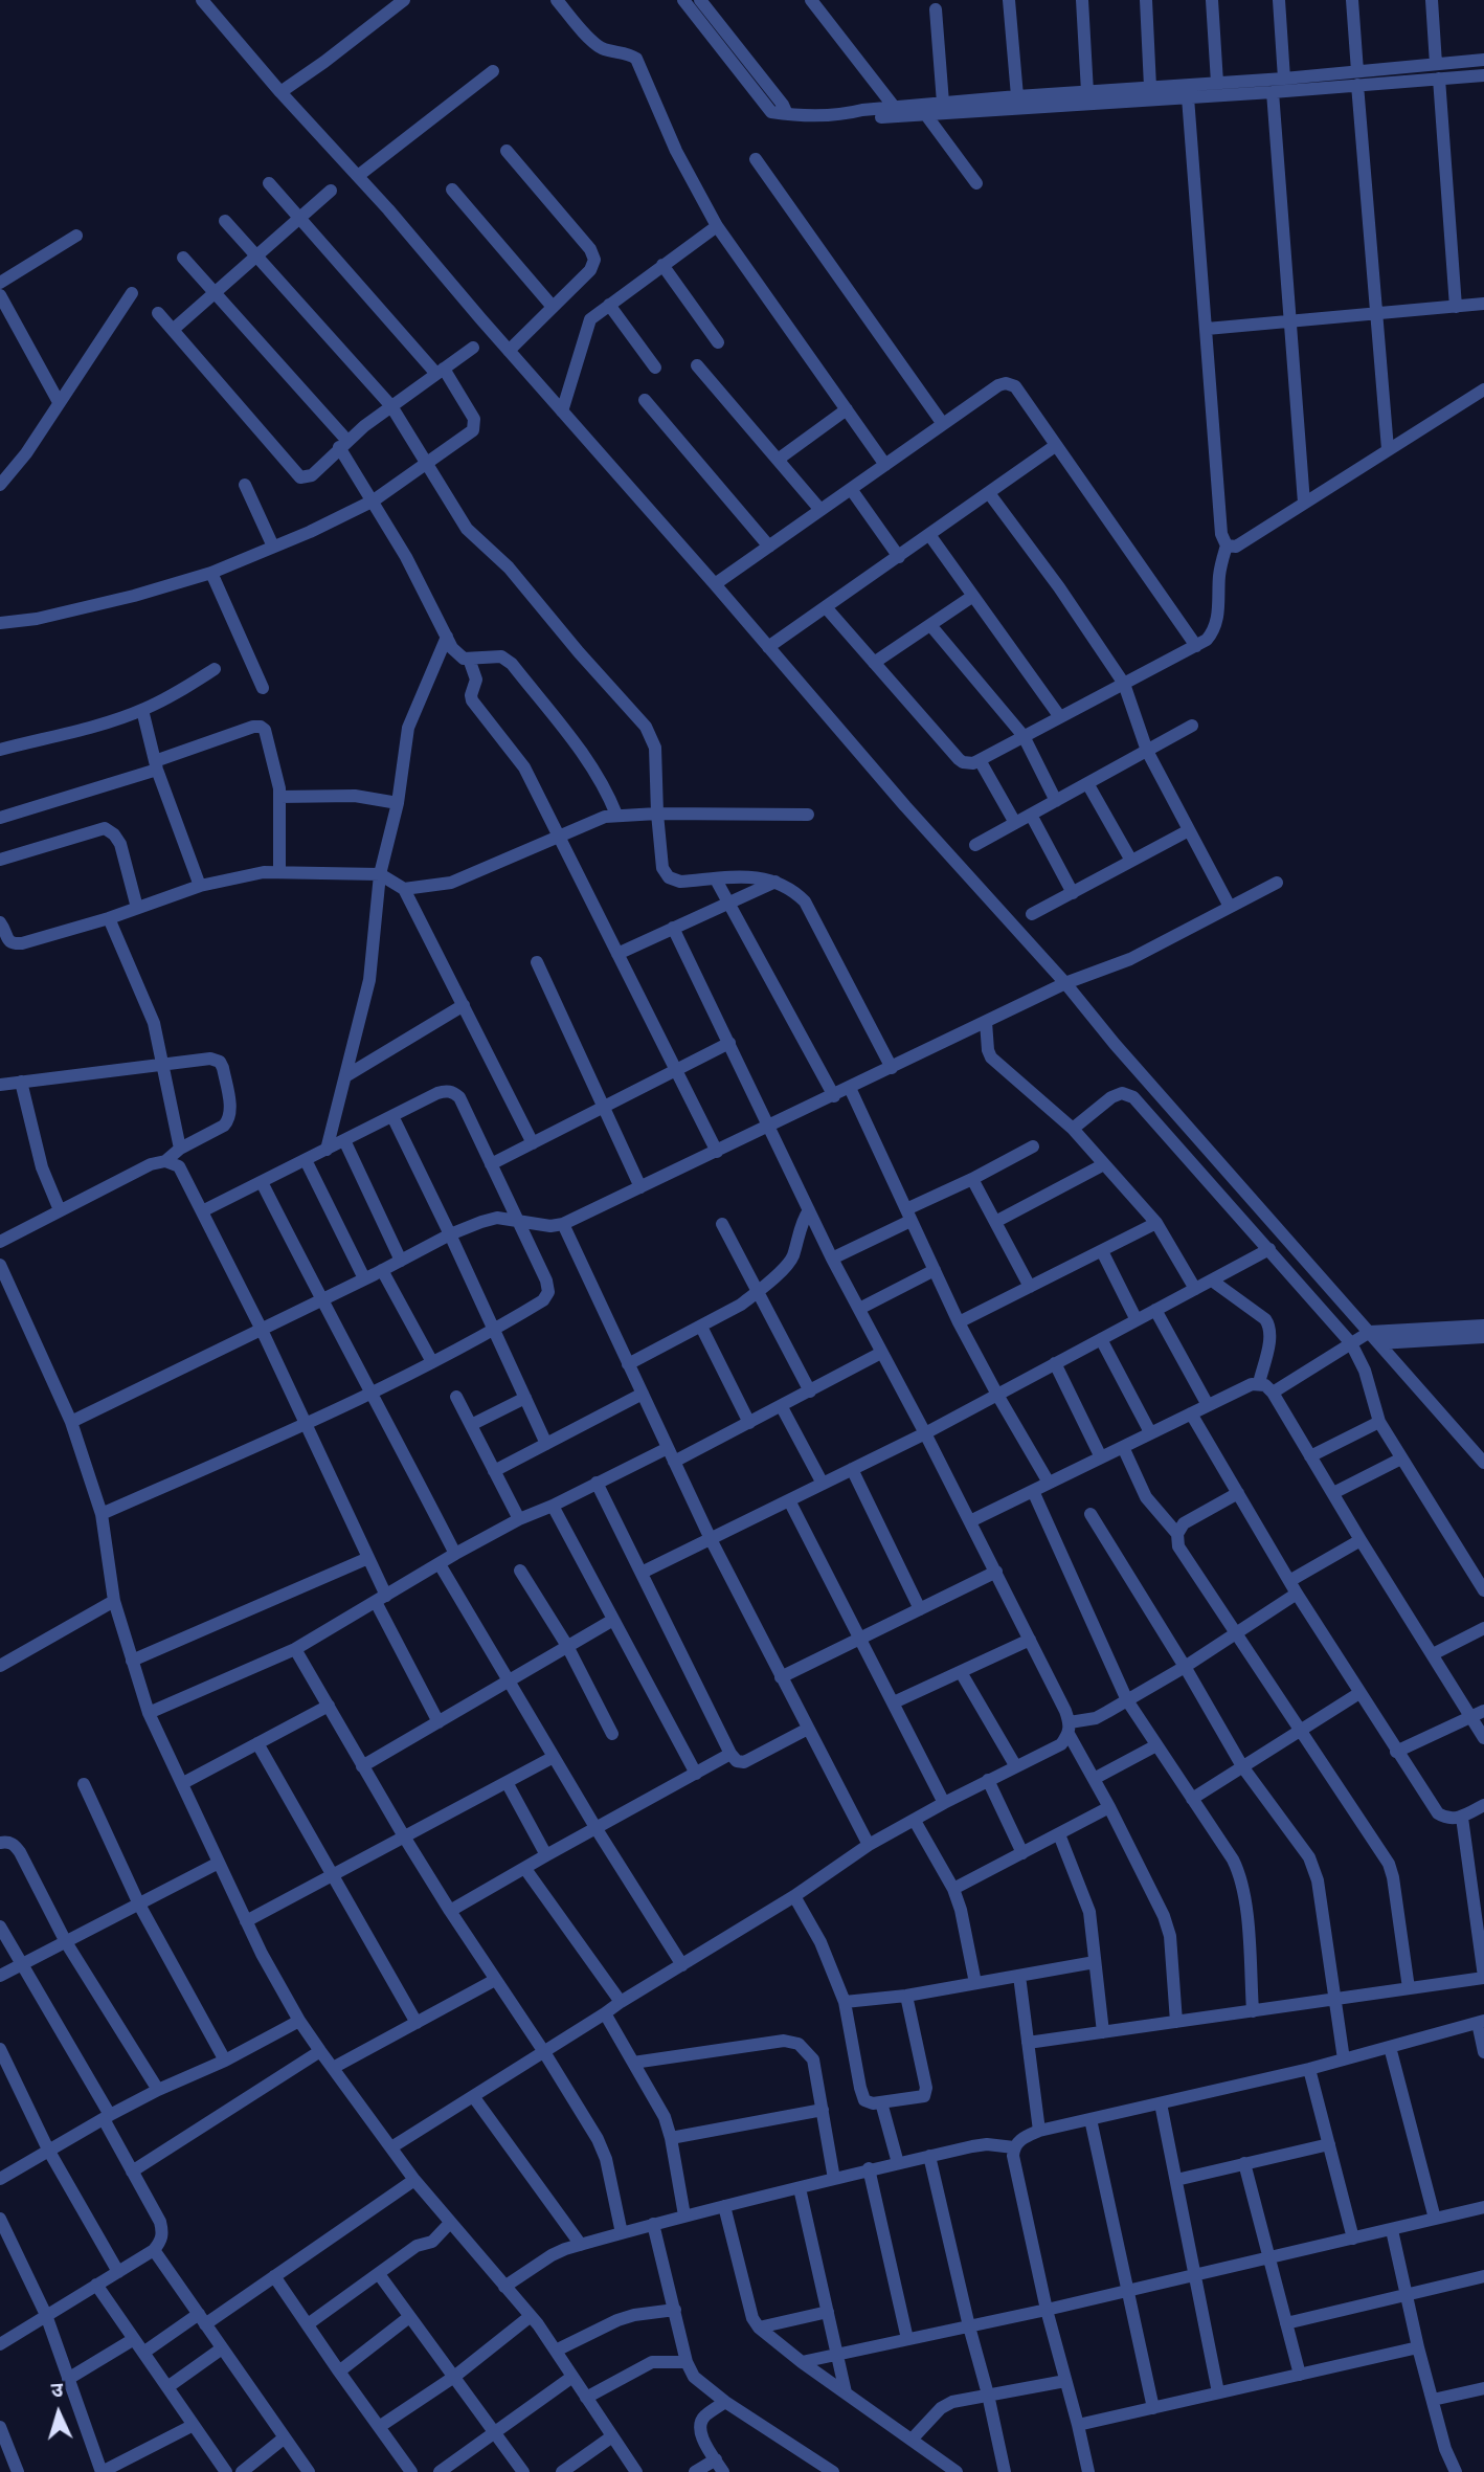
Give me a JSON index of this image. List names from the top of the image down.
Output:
{
  "north": "top"
}
